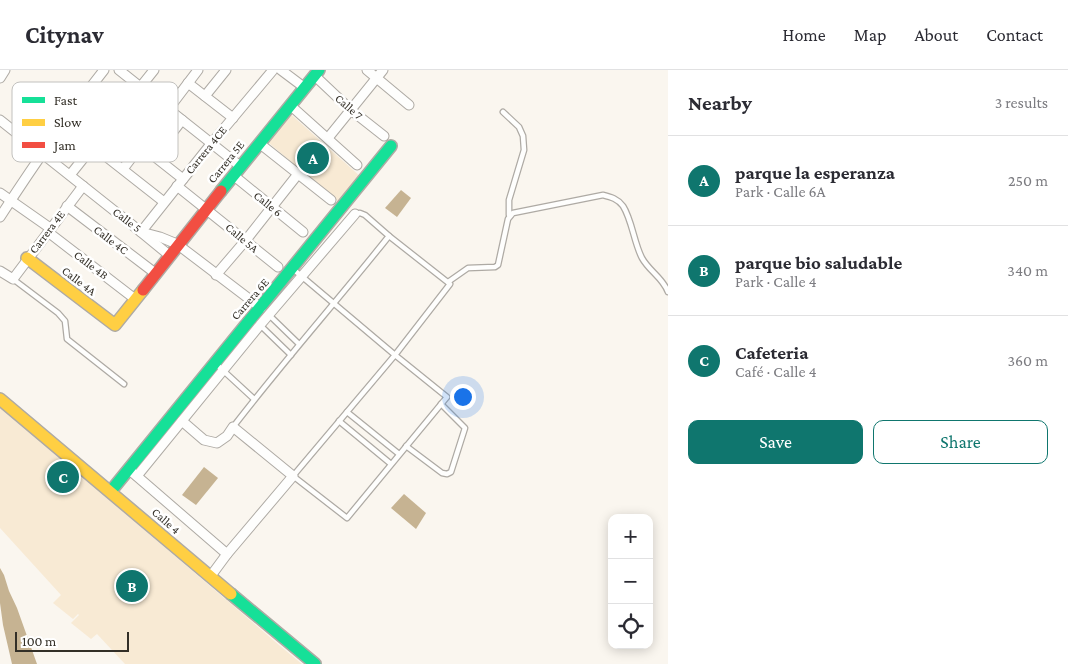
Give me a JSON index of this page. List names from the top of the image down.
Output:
{
  "streets": {
    "street": [
      "Calle 7",
      "Carrera 4CE",
      "Carrera 5E",
      "Calle 6",
      "Calle 5",
      "Carrera 4E",
      "Calle 5A",
      "Calle 4C",
      "Calle 4B",
      "Calle 4A",
      "Carrera 6E",
      "Calle 4"
    ]
  },
  "crossings": [
    ["Calle 7", "Carrera 5E"],
    ["Carrera 4CE", "Calle 6"],
    ["Carrera 4CE", "Calle 5"],
    ["Carrera 4CE", "Calle 5A"],
    ["Carrera 5E", "Calle 6"],
    ["Carrera 5E", "Calle 5"],
    ["Carrera 5E", "Calle 5A"],
    ["Carrera 5E", "Calle 4C"],
    ["Carrera 5E", "Calle 4B"],
    ["Carrera 5E", "Calle 4A"],
    ["Calle 5", "Carrera 4E"],
    ["Calle 5", "Carrera 6E"],
    ["Carrera 4E", "Calle 4C"],
    ["Carrera 4E", "Calle 4B"],
    ["Carrera 4E", "Calle 4A"],
    ["Carrera 6E", "Calle 4"]
  ],
  "legend": ["Fast", "Slow", "Jam"],
  "scale_bar": "100 m",
  "page": {
    "header": "Citynav",
    "nav": [
      "Home",
      "Map",
      "About",
      "Contact"
    ],
    "heading": ["Nearby", "3 results"],
    "list": [
      {
        "mark": "A",
        "name": "parque la esperanza",
        "note": "Park · Calle 6A",
        "value": "250 m"
      },
      {
        "mark": "B",
        "name": "parque bio saludable",
        "note": "Park · Calle 4",
        "value": "340 m"
      },
      {
        "mark": "C",
        "name": "Cafeteria",
        "note": "Café · Calle 4",
        "value": "360 m"
      }
    ],
    "pins": ["A", "C", "B"],
    "buttons": ["Save", "Share"],
    "map_buttons": ["+", "−"],
    "scale": "100 m"
  }
}
